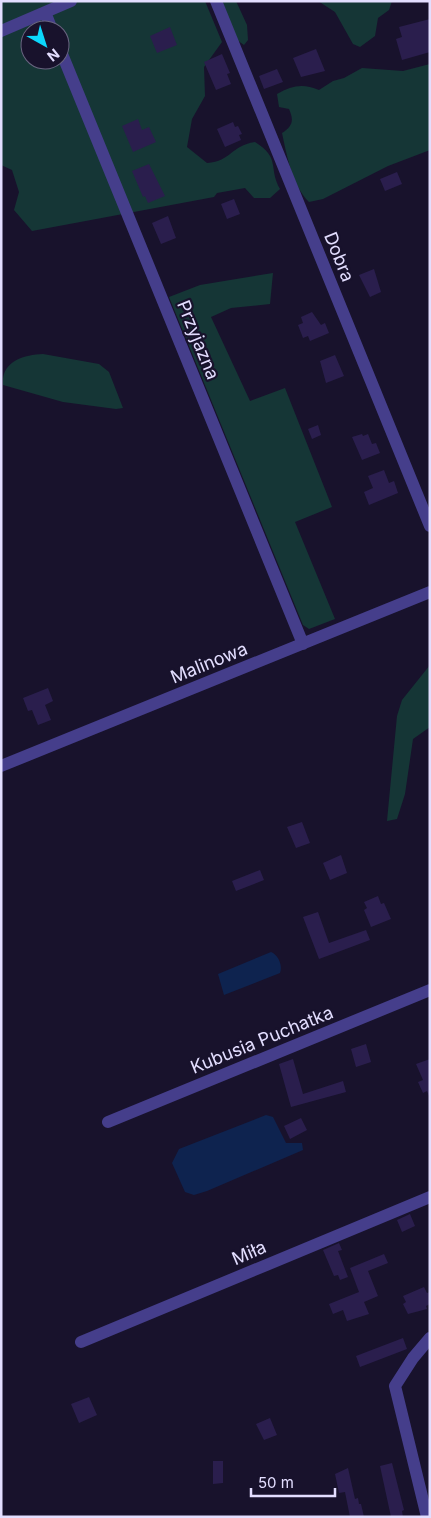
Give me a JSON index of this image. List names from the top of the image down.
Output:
{
  "streets": {
    "street": [
      "Dobra",
      "Przyjazna",
      "Malinowa",
      "Kubusia Puchatka",
      "Miła"
    ]
  },
  "crossings": [
    ["Przyjazna", "Malinowa"]
  ],
  "scale_bar": "50 m",
  "north": "bottom right"
}
